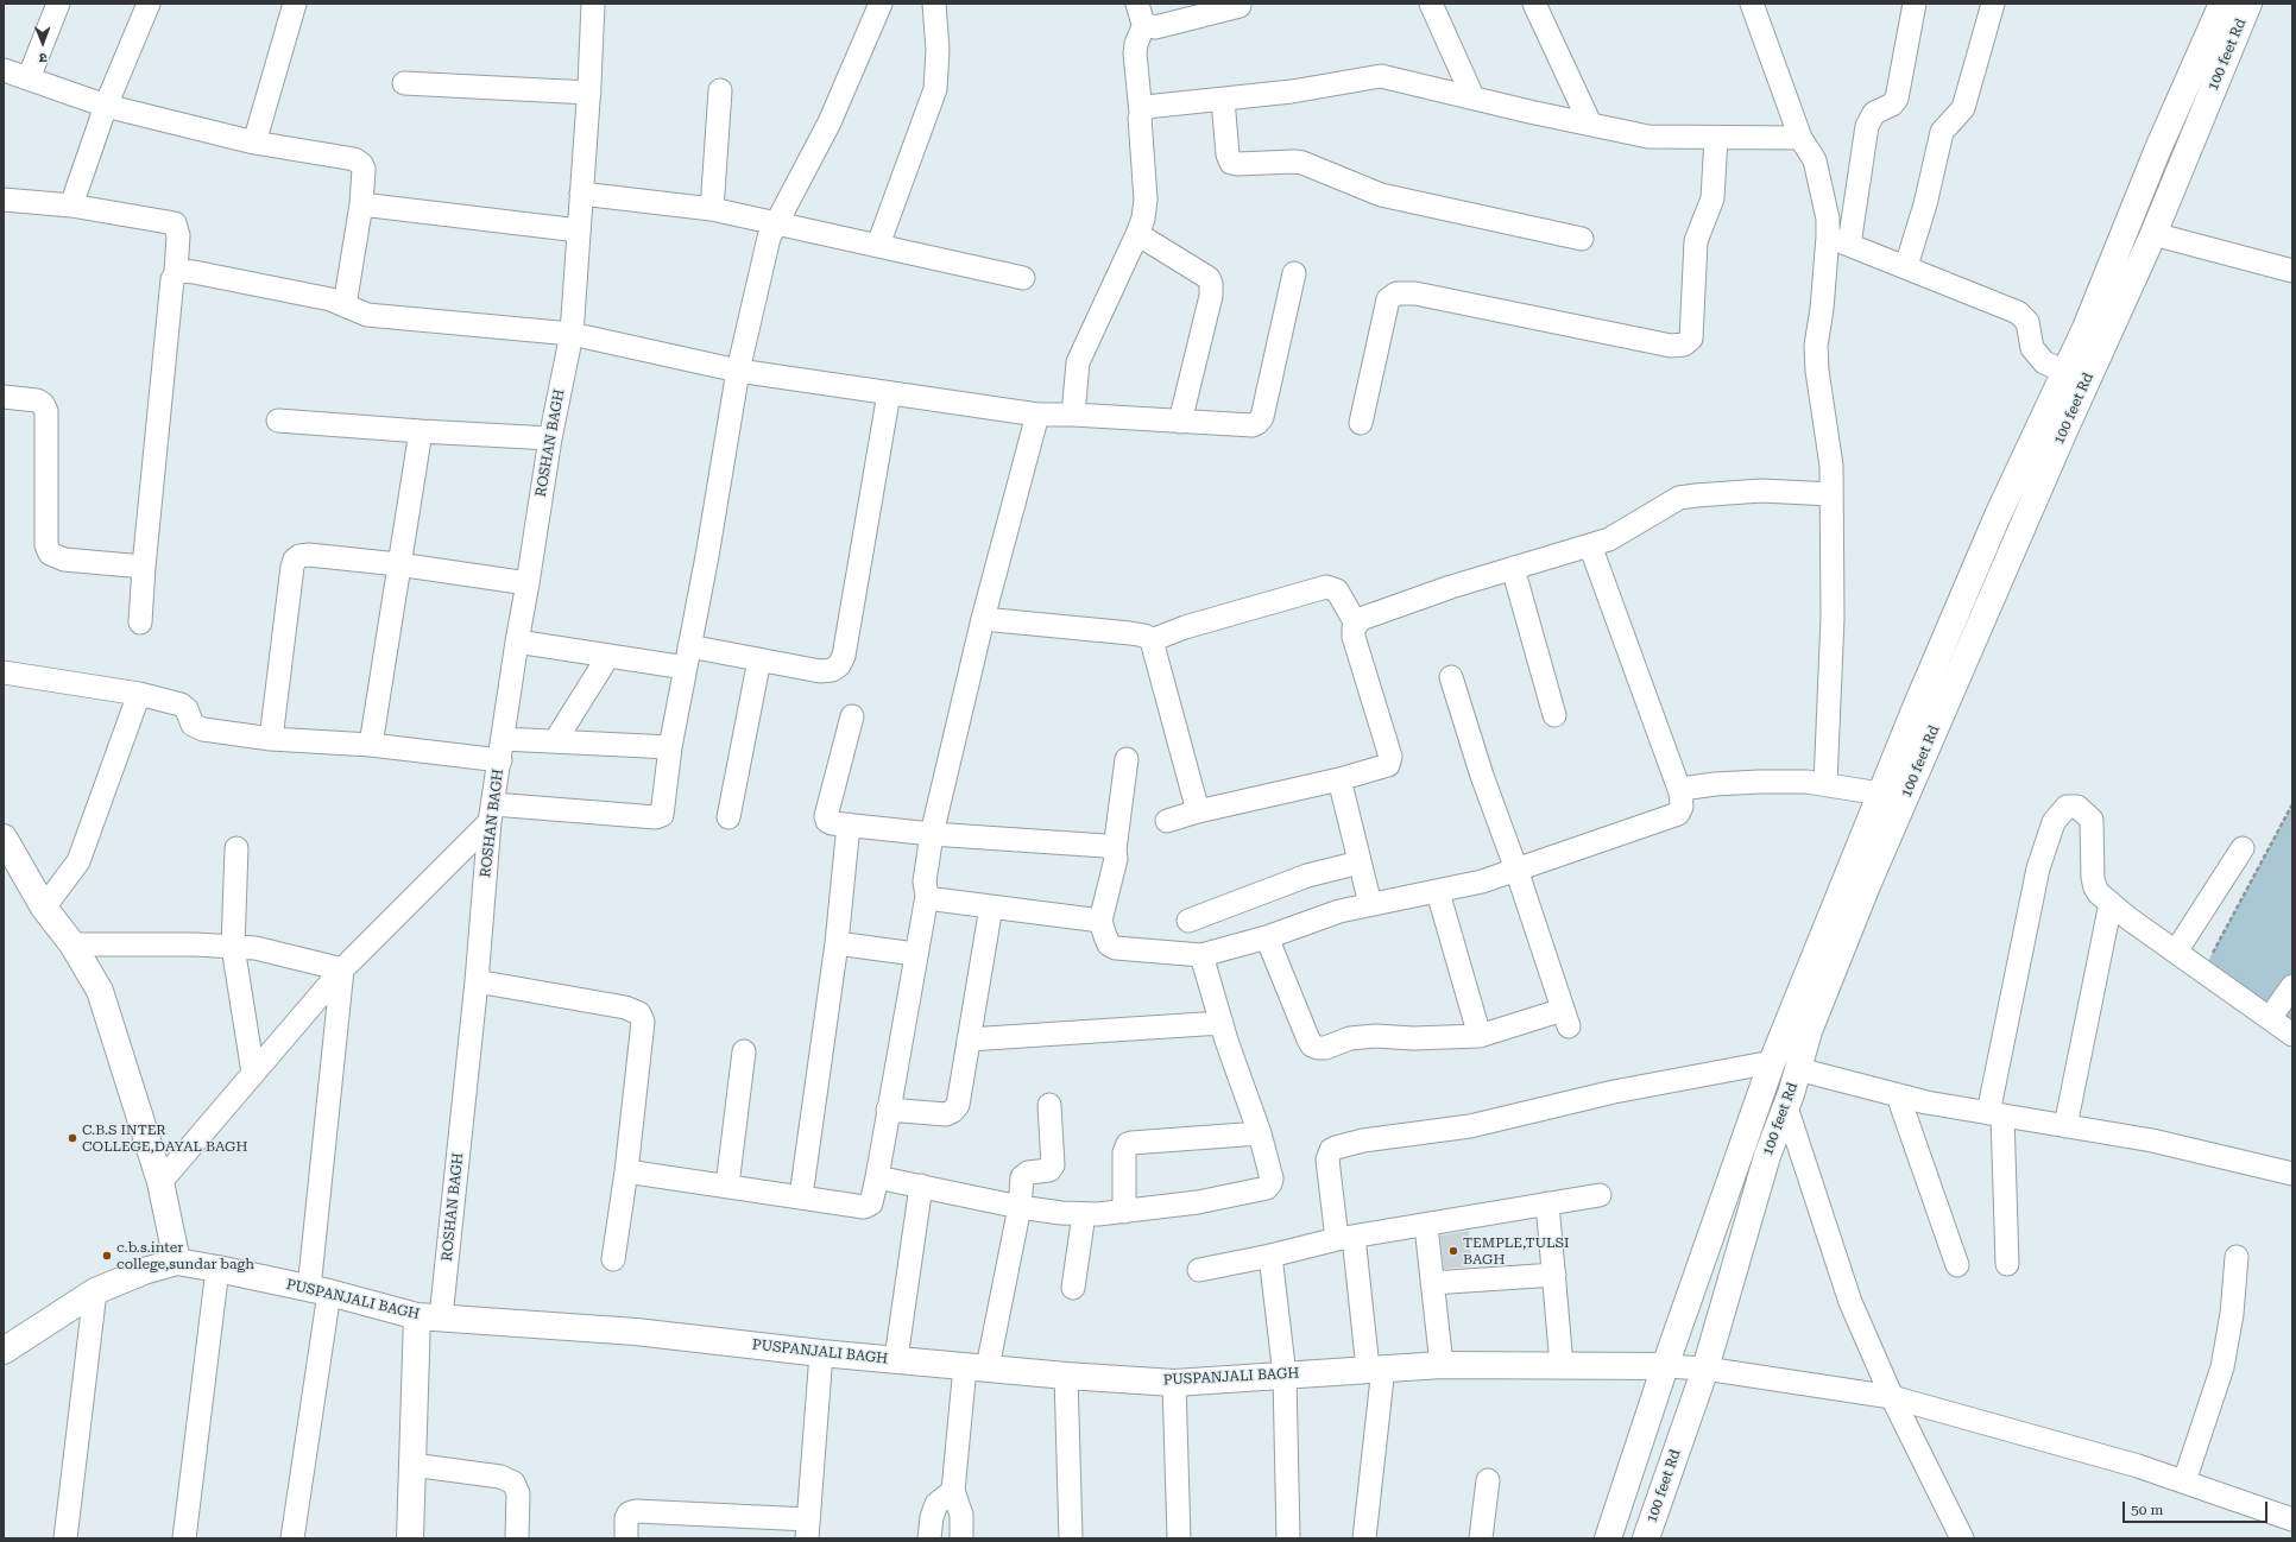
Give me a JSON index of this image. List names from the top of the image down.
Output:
{
  "streets": {
    "main road": ["100 feet Rd", "PUSPANJALI BAGH"],
    "street": ["ROSHAN BAGH"]
  },
  "crossings": [
    ["ROSHAN BAGH", "PUSPANJALI BAGH"]
  ],
  "places": ["C.B.S INTER COLLEGE,DAYAL BAGH", "TEMPLE,TULSI BAGH", "c.b.s.inter college,sundar bagh"],
  "scale_bar": "50 m",
  "north": "bottom"
}
